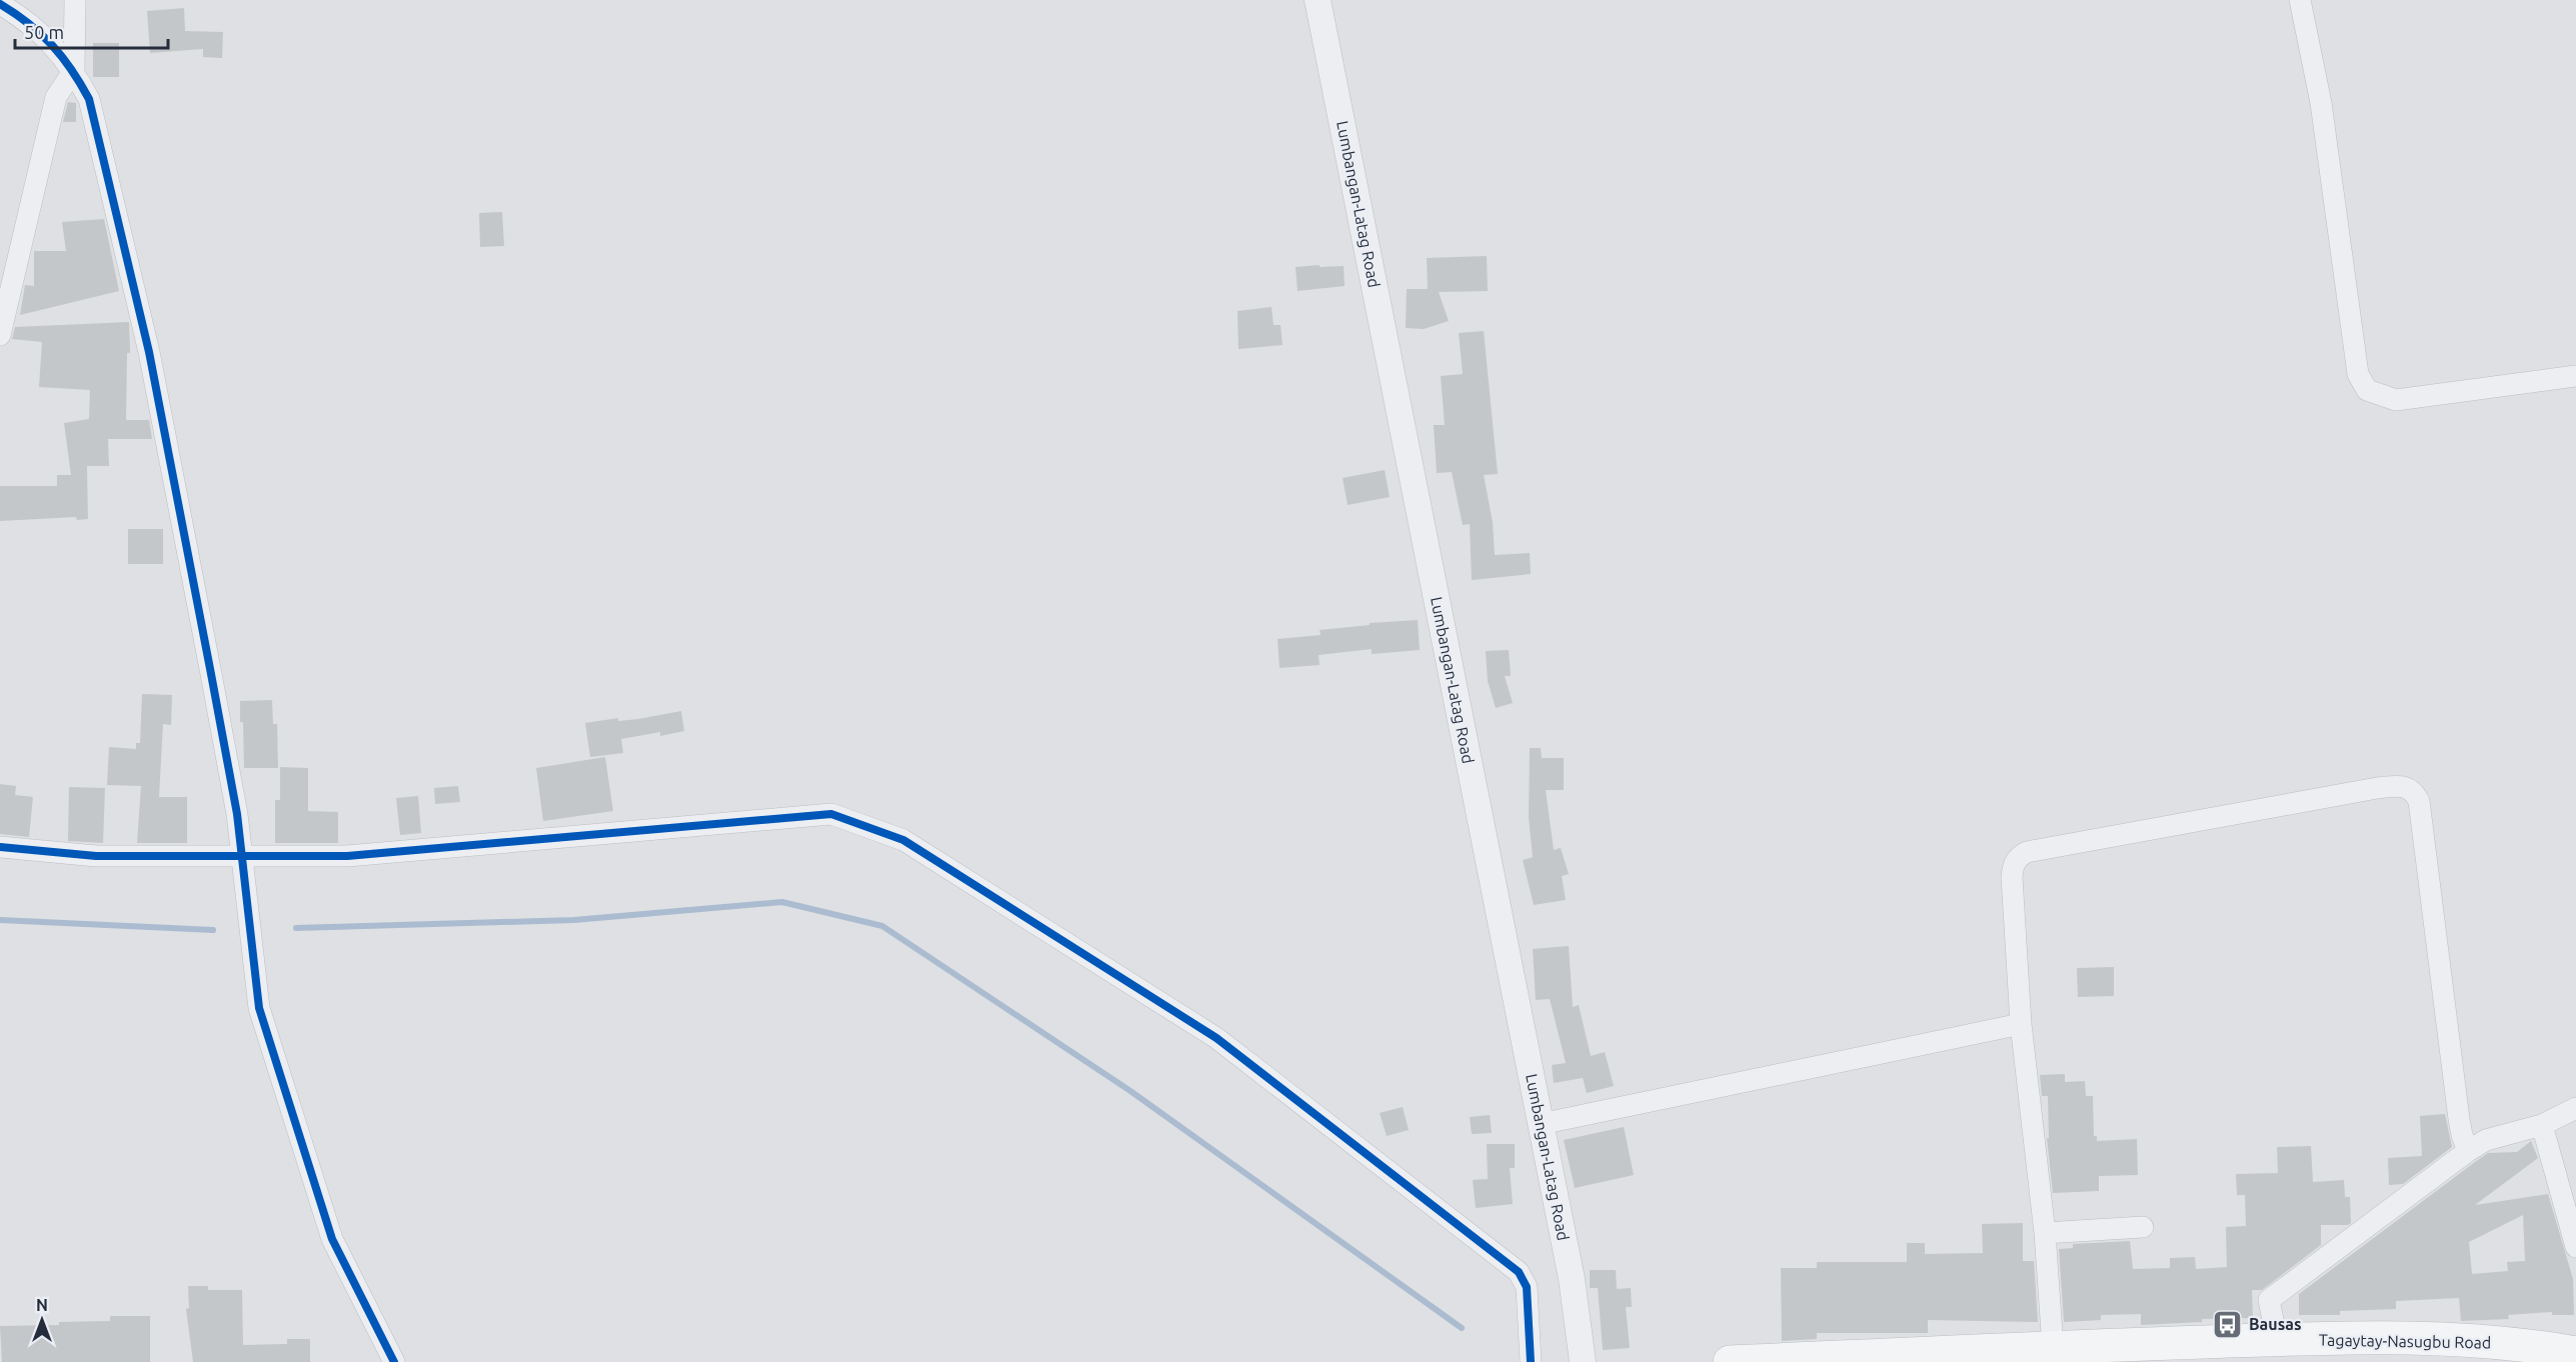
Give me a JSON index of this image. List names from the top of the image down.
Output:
{
  "streets": {
    "main road": ["Tagaytay-Nasugbu Road"],
    "street": ["Lumbangan-Latag Road"]
  },
  "places": {
    "bus stop": ["Bausas"]
  },
  "scale_bar": "50 m",
  "north": "top"
}
